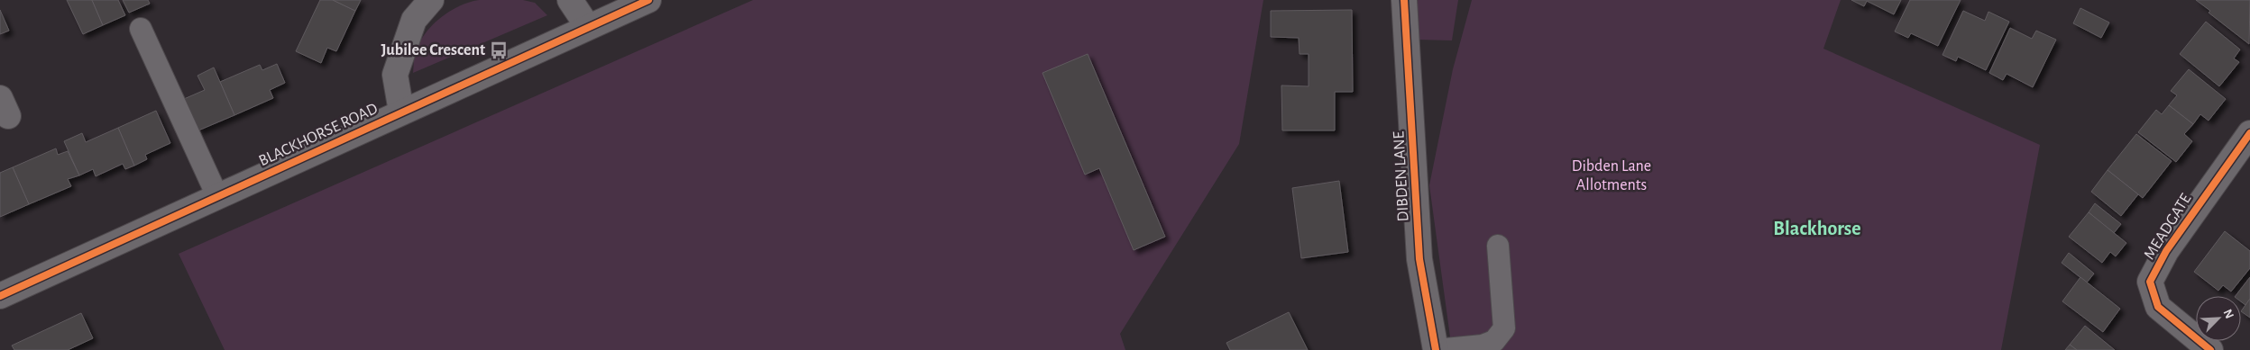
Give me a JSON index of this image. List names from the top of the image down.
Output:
{
  "streets": {
    "street": ["BLACKHORSE ROAD", "DIBDEN LANE", "MEADGATE"]
  },
  "districts": ["Blackhorse"],
  "parks": ["Dibden Lane Allotments"],
  "places": {
    "bus stop": ["Jubilee Crescent"]
  },
  "north": "top right"
}
